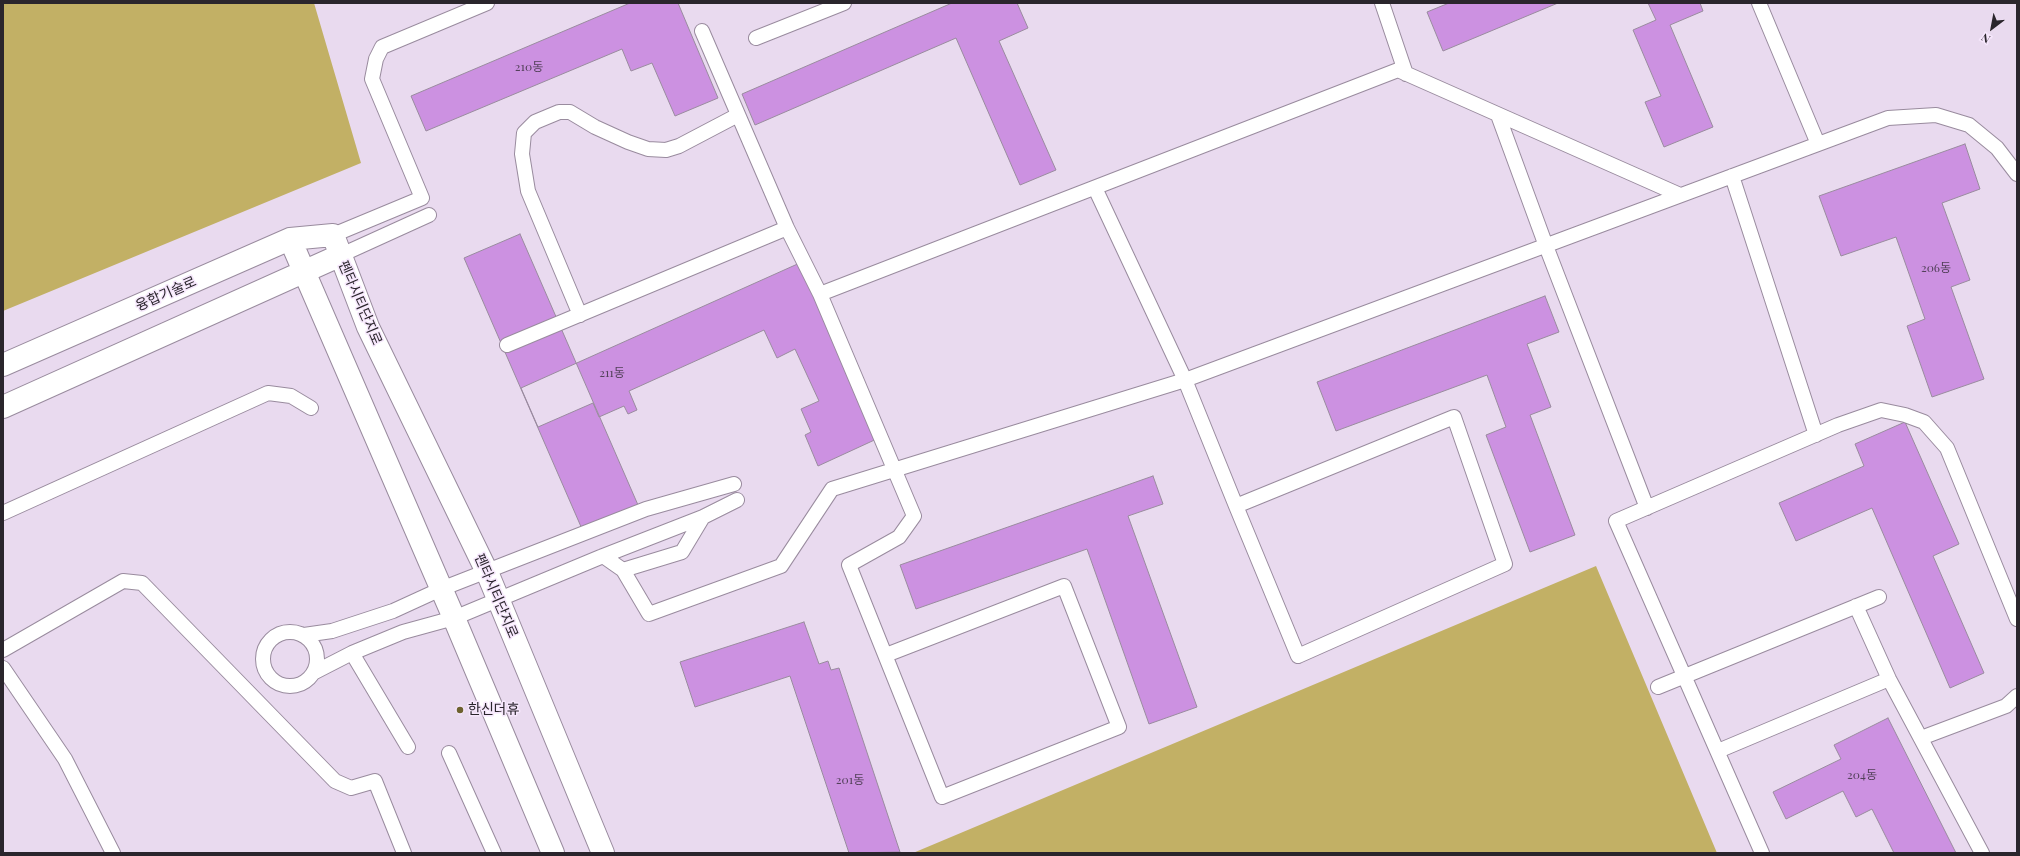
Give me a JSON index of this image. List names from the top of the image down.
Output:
{
  "streets": {
    "street": ["융합기술로", "펜타시티단지로"]
  },
  "places": ["한신더휴"],
  "house_numbers": [
    "210동",
    "206동",
    "211동",
    "204동",
    "201동"
  ],
  "north": "bottom left"
}
